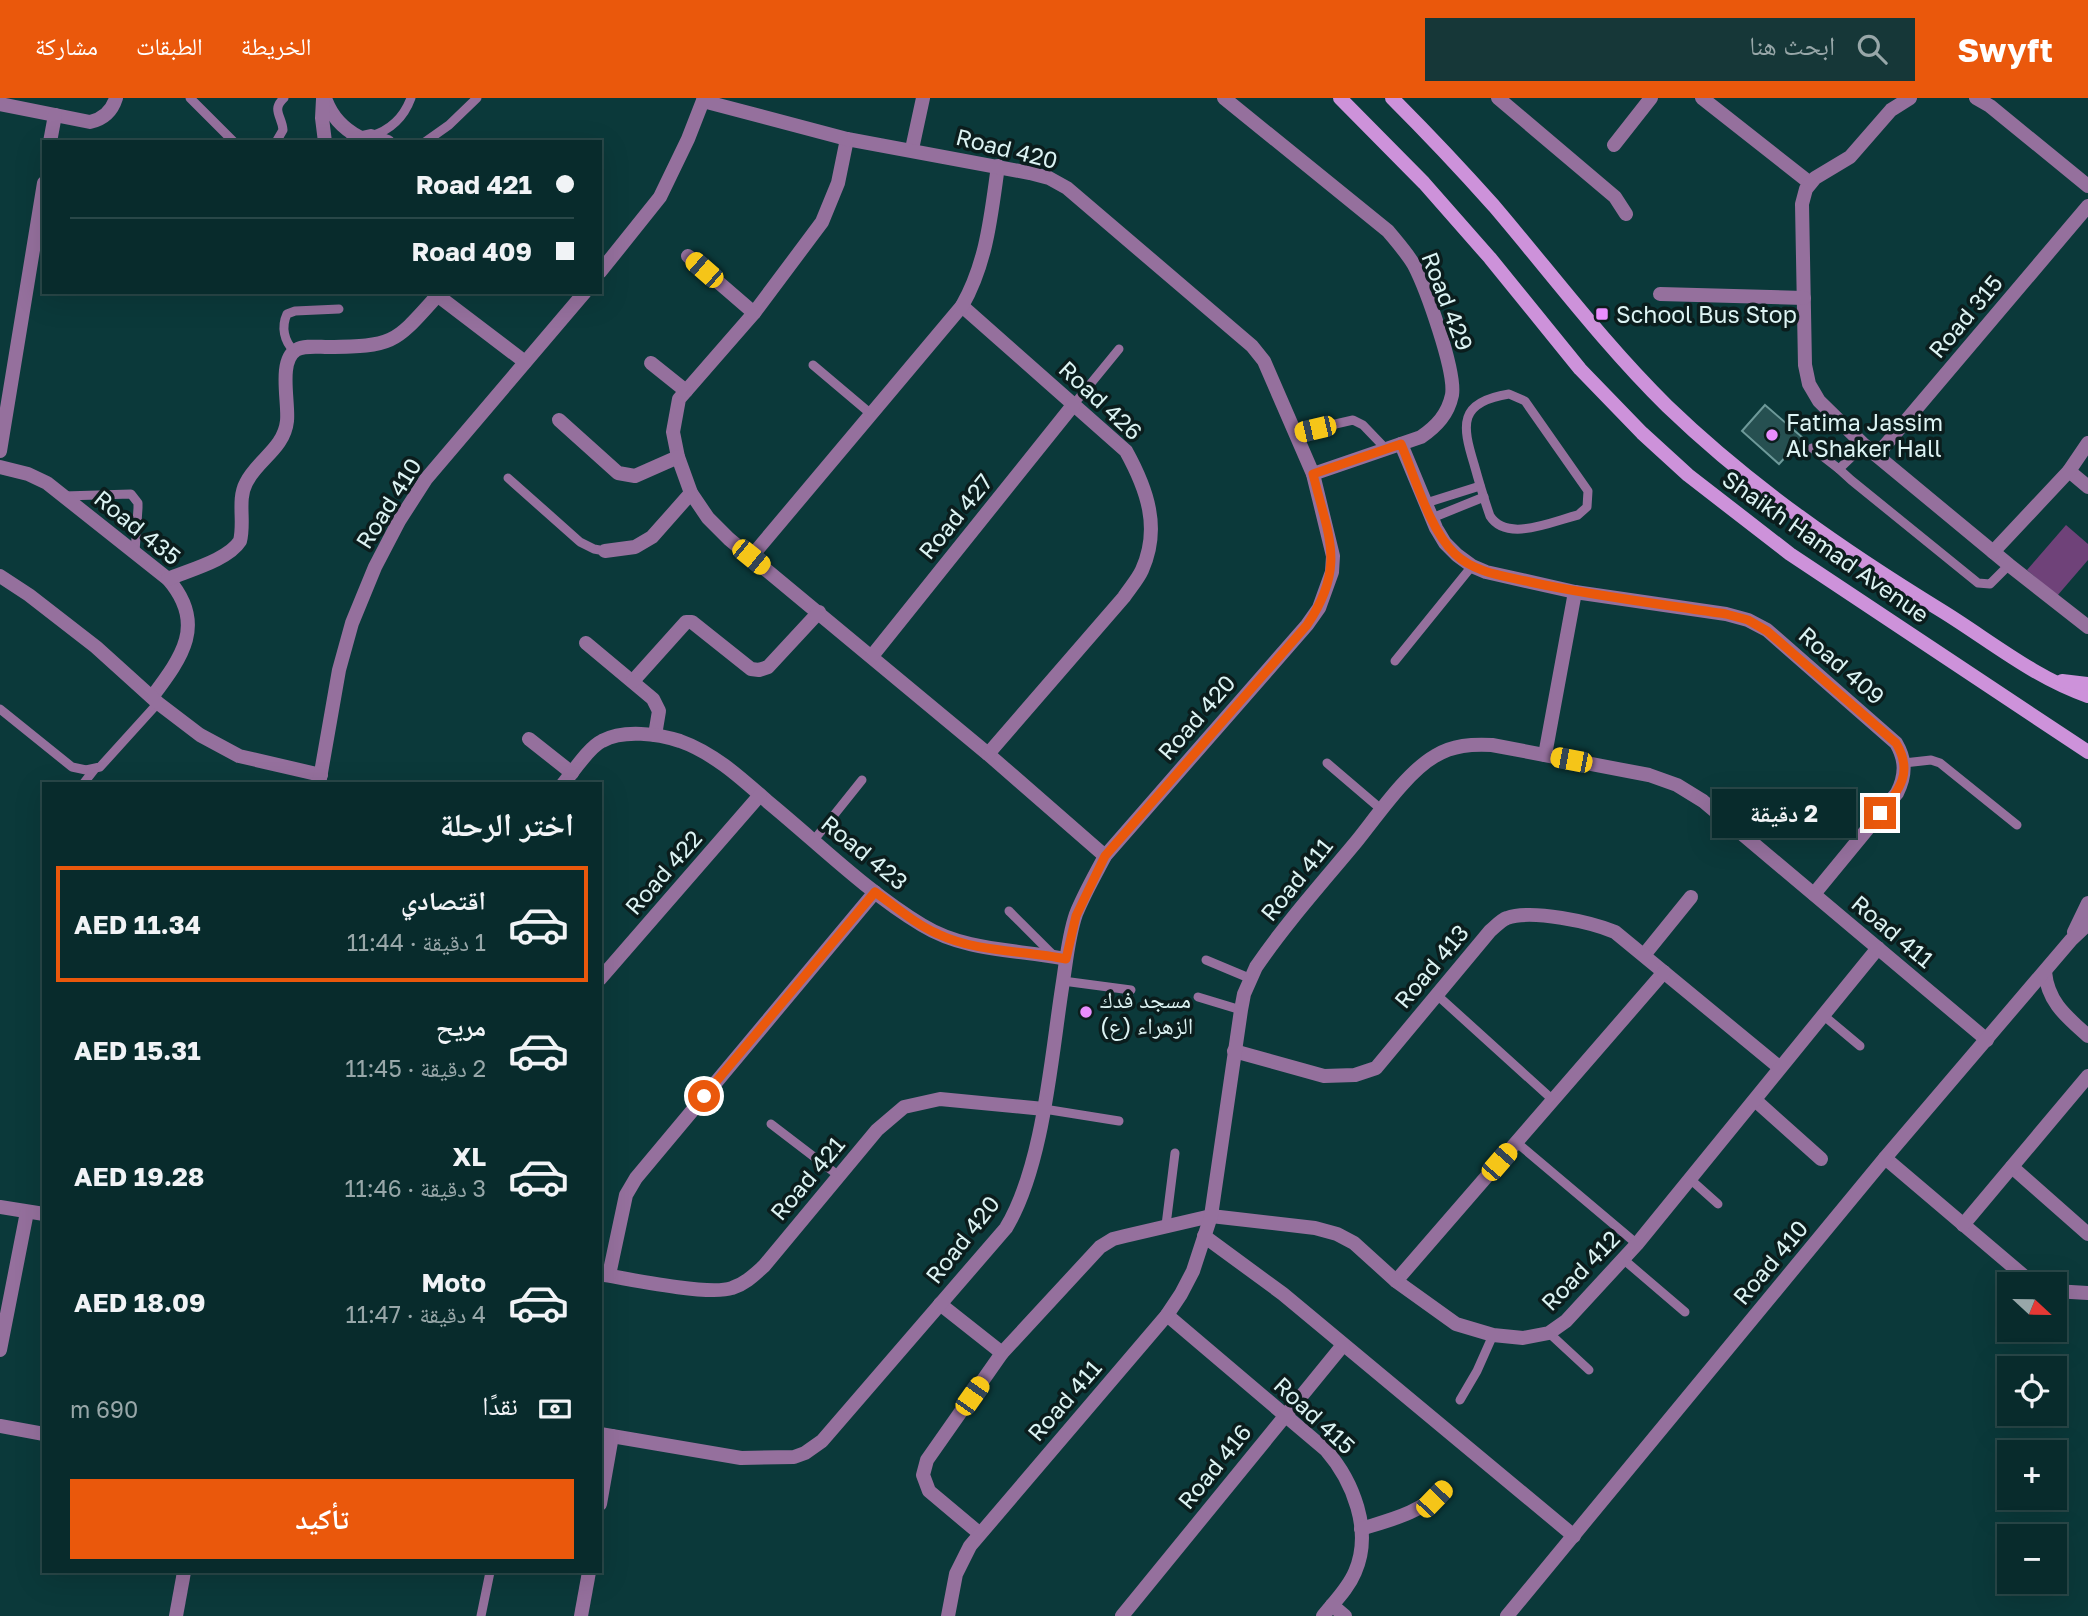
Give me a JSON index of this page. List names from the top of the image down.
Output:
{
  "streets": {
    "main road": ["Shaikh Hamad Avenue"],
    "street": [
      "Road 420",
      "Road 429",
      "Road 315",
      "Road 426",
      "Road 410",
      "Road 427",
      "Road 435",
      "Road 409",
      "Road 423",
      "Road 422",
      "Road 411",
      "Road 413",
      "Road 421",
      "Road 412",
      "Road 415",
      "Road 416"
    ]
  },
  "crossings": [
    ["Road 420", "Road 429"],
    ["Road 420", "Road 423"],
    ["Road 420", "Road 421"],
    ["Road 429", "Road 409"],
    ["Road 426", "Road 427"],
    ["Road 410", "Road 411"],
    ["Road 423", "Road 422"],
    ["Road 423", "Road 421"],
    ["Road 411", "Road 413"],
    ["Road 411", "Road 412"],
    ["Road 411", "Road 415"],
    ["Road 413", "Road 412"],
    ["Road 415", "Road 416"]
  ],
  "places": {
    "transit": ["School Bus Stop"],
    "other": ["Fatima Jassim Al Shaker Hall", "مسجد فدك الزهراء (ع)"]
  },
  "north": "right",
  "page": {
    "header": "Swyft",
    "search": "ابحث هنا",
    "nav": ["الخريطة", "الطبقات", "مشاركة"],
    "banner": ["Road 421", "Road 409"],
    "heading": "اختر الرحلة",
    "bubble": "2 دقيقة",
    "list": [
      {
        "name": "اقتصادي",
        "note": "1 دقيقة · 11:44",
        "value": "AED 11.34"
      },
      {
        "name": "مريح",
        "note": "2 دقيقة · 11:45",
        "value": "AED 15.31"
      },
      {
        "name": "XL",
        "note": "3 دقيقة · 11:46",
        "value": "AED 19.28"
      },
      {
        "name": "Moto",
        "note": "4 دقيقة · 11:47",
        "value": "AED 18.09"
      }
    ],
    "map_buttons": ["+", "−"],
    "pay": ["نقدًا", "690 m"],
    "buttons": "تأكيد"
  }
}
